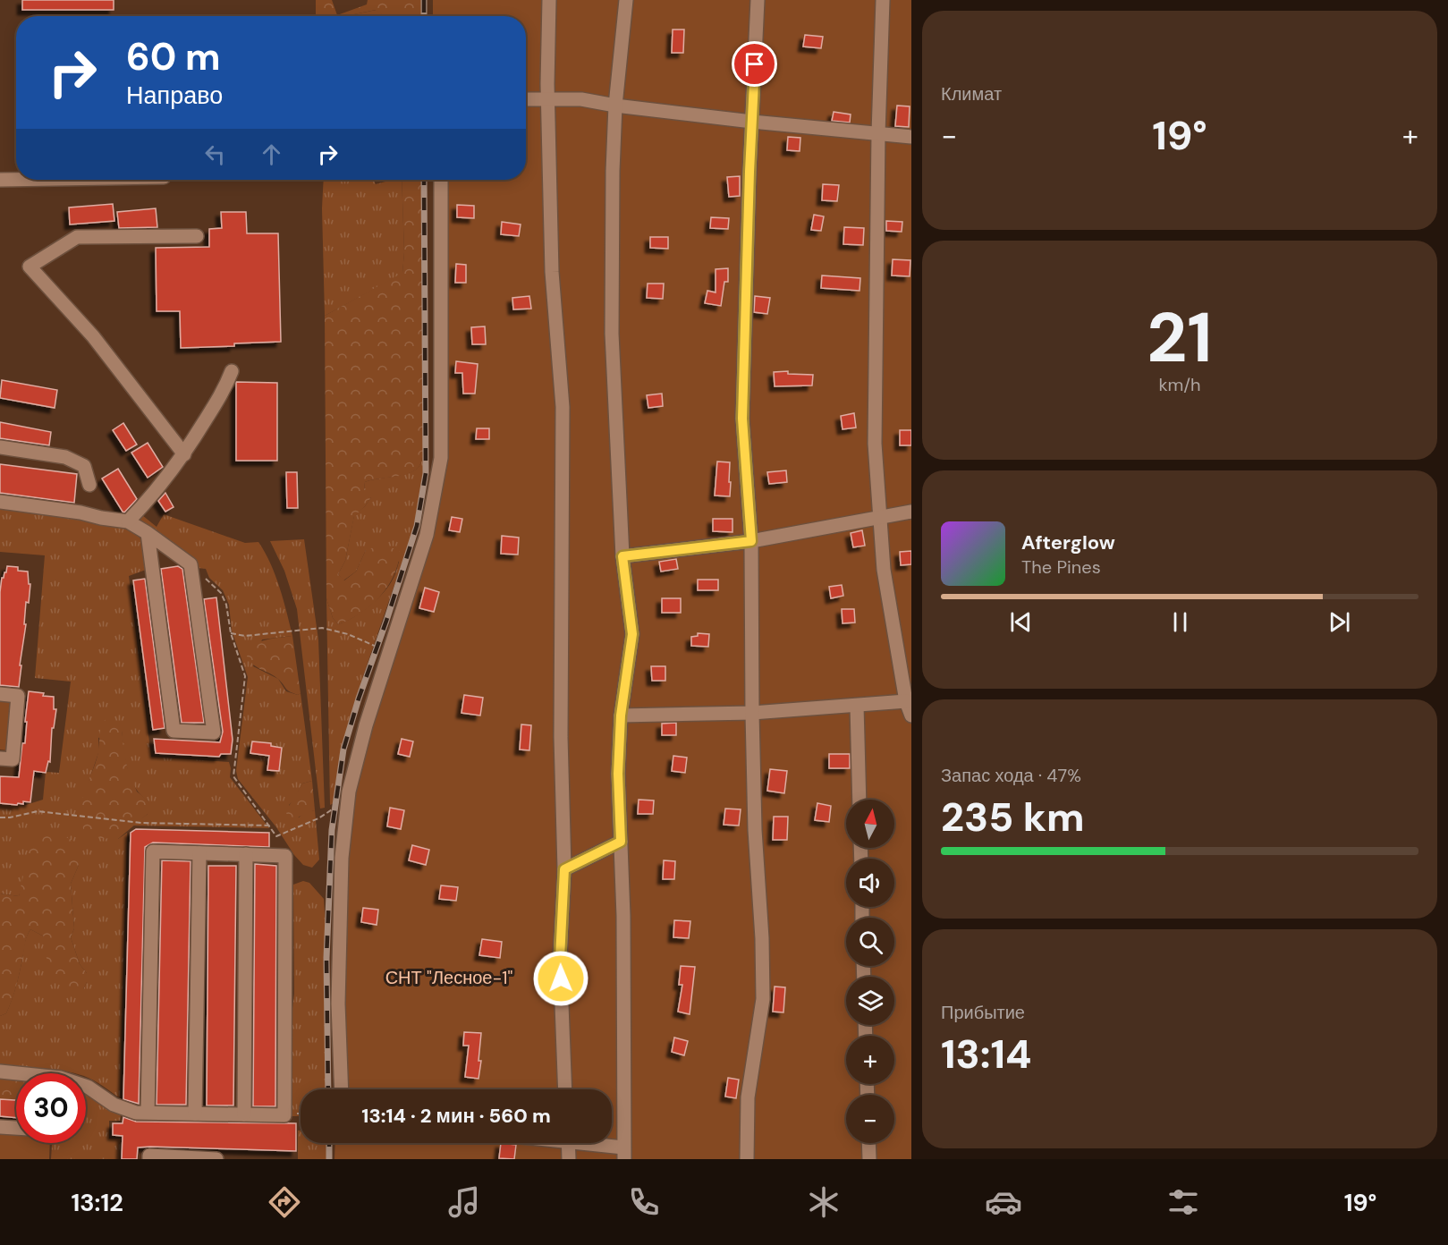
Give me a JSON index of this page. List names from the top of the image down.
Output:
{
  "parks": ["СНТ \"Лесное-1\""],
  "north": "top",
  "page": {
    "tile": [
      "Климат",
      ["21", "km/h"],
      ["Запас хода · 47%", "235 km"],
      ["Прибытие", "13:14"]
    ],
    "turn": ["60 m", "Направо"],
    "heat": ["−", "19°", "+"],
    "song": ["Afterglow", "The Pines"],
    "map_buttons": ["+", "−"],
    "limit": "30",
    "trip": "13:14 · 2 мин · 560 m",
    "tabs": ["13:12", "19°"]
  }
}
